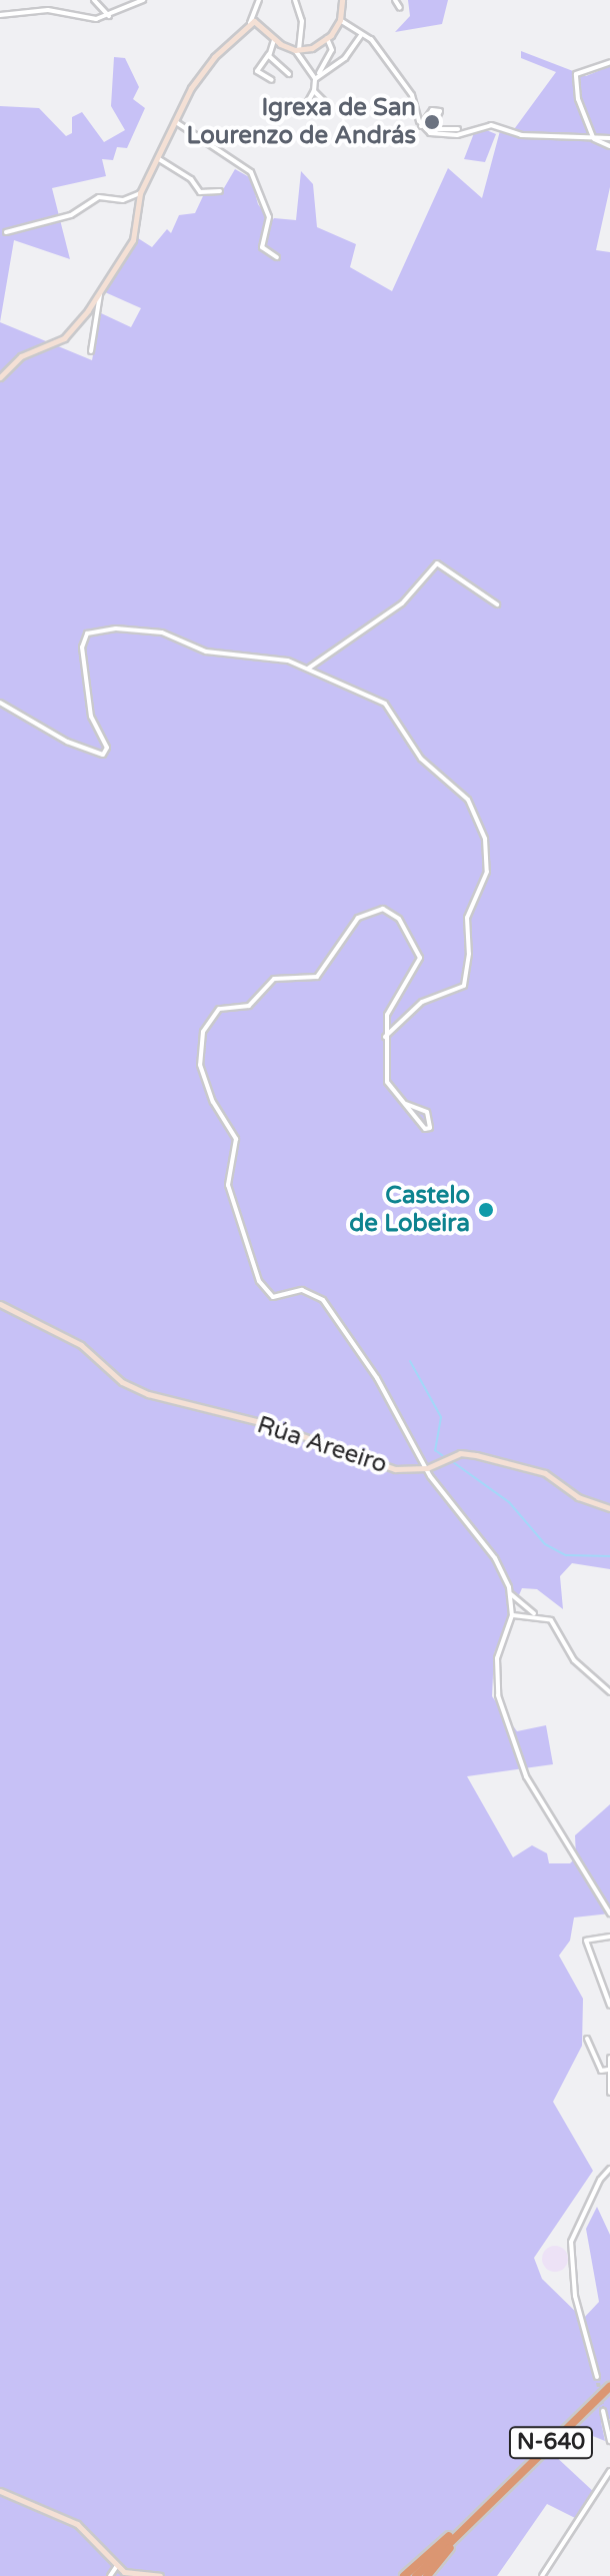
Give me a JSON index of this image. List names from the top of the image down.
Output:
{
  "streets": {
    "highway": ["N-640"],
    "street": ["Rúa Areeiro"]
  },
  "places": ["Igrexa de San Lourenzo de András", "Castelo de Lobeira"]
}
